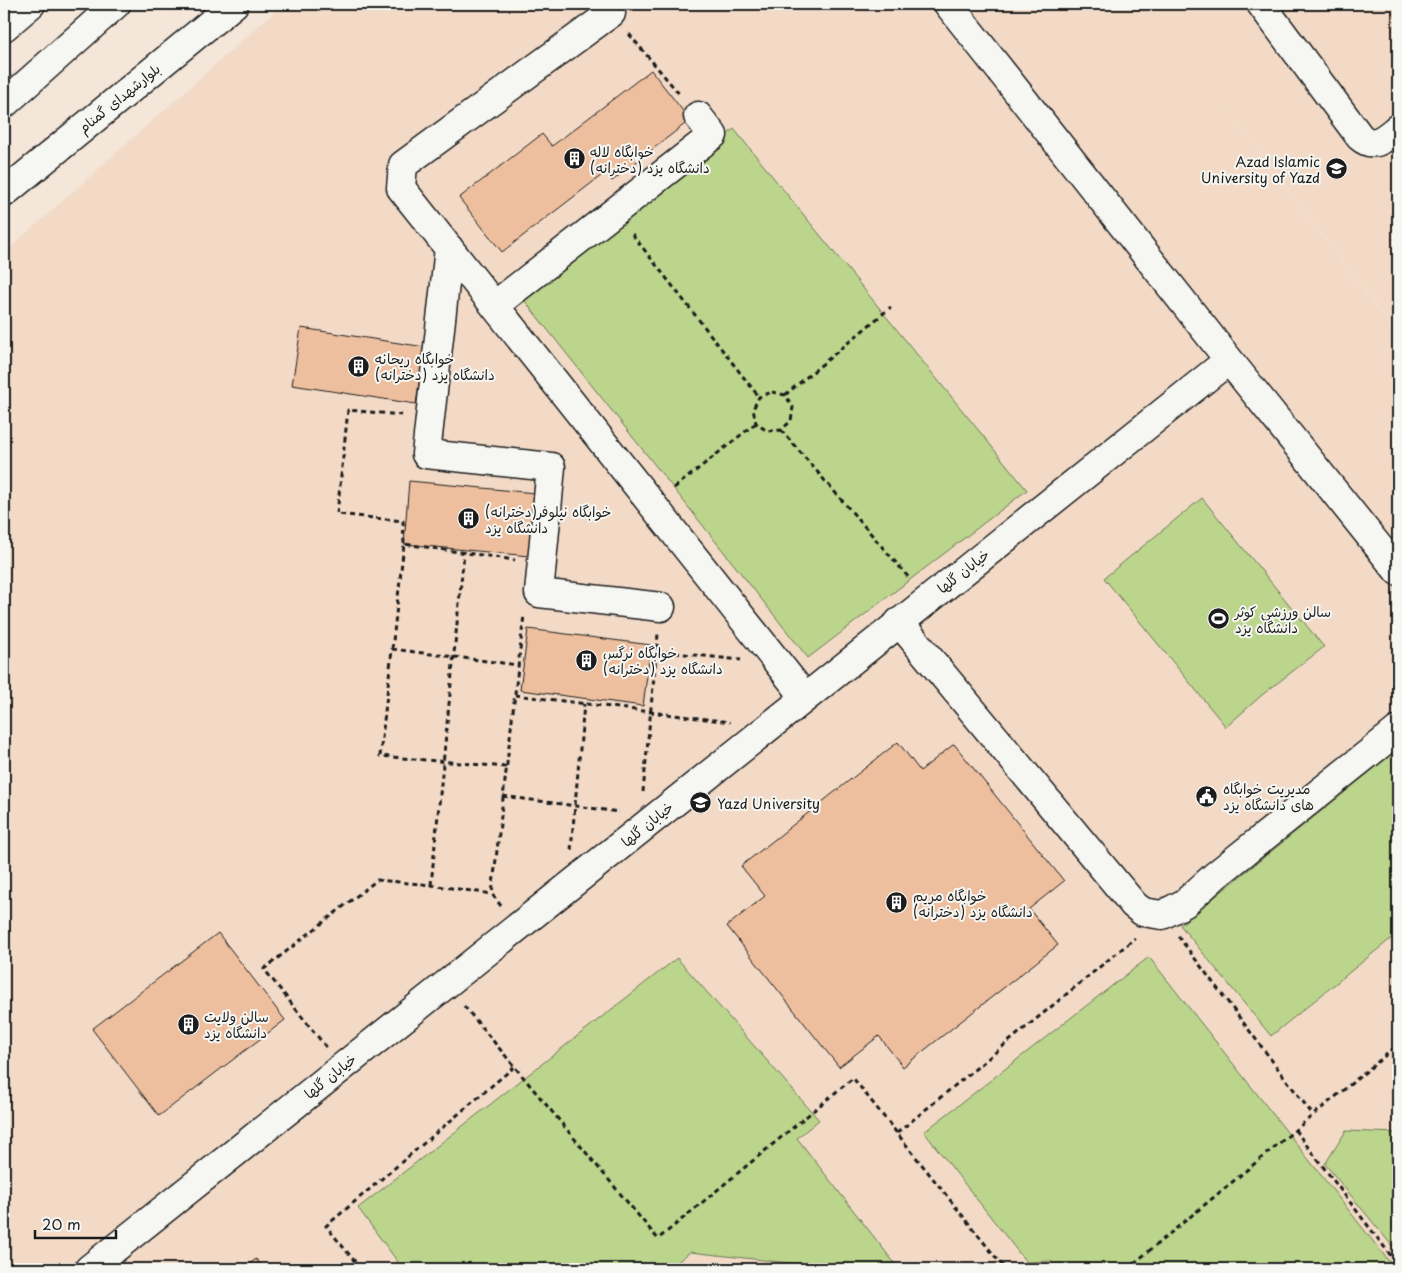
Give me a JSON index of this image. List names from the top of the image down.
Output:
{
  "streets": {
    "main road": ["بلوارشهدای گمنام", "خیابان گلها"]
  },
  "places": {
    "building": [
      "خوابگاه لاله (دخترانه) دانشگاه یزد",
      "خوابگاه ریحانه (دخترانه) دانشگاه یزد",
      "خوابگاه نیلوفر(دخترانه) دانشگاه یزد",
      "خوابگاه نرگس (دخترانه) دانشگاه یزد",
      "خوابگاه مریم (دخترانه) دانشگاه یزد",
      "سالن ولایت دانشگاه یزد"
    ],
    "school or university": ["Azad Islamic University of Yazd", "Yazd University"],
    "sports": ["سالن ورزشی کوثر دانشگاه یزد"],
    "public building": ["مدیریت خوابگاه های دانشگاه یزد"]
  },
  "scale_bar": "20 m"
}
